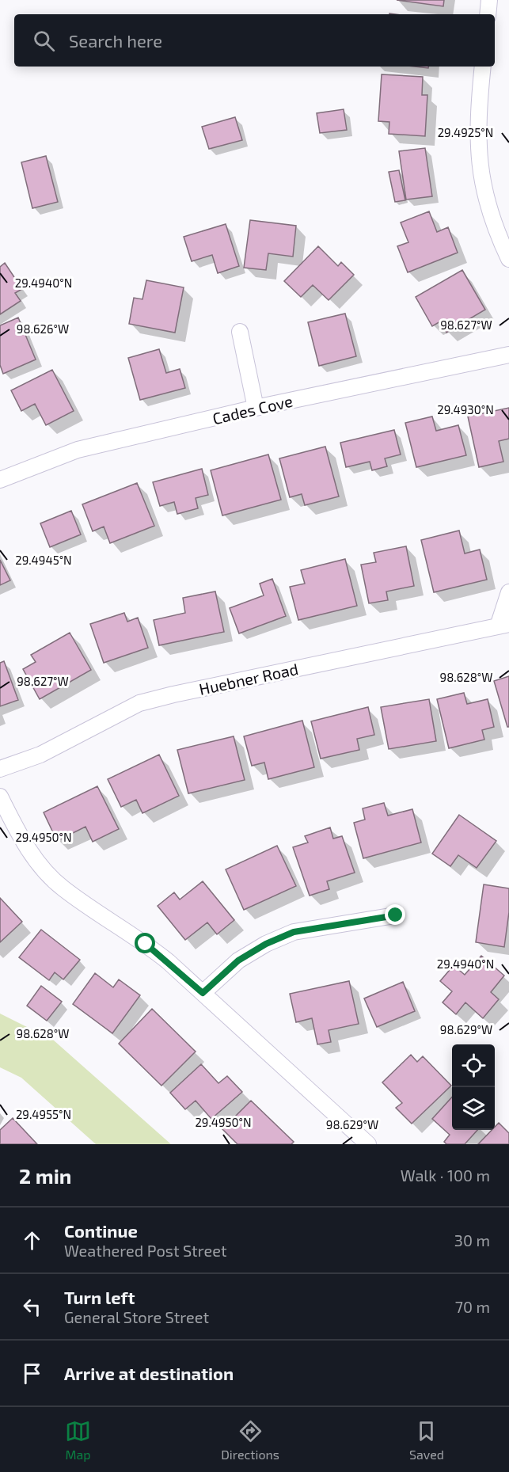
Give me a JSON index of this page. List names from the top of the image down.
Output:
{
  "streets": {
    "street": ["Cades Cove", "Huebner Road"]
  },
  "page": {
    "search": "Search here",
    "heading": ["2 min", "Walk · 100 m"],
    "list": [
      ["Continue", "Weathered Post Street", "30 m"],
      ["Turn left", "General Store Street", "70 m"],
      "Arrive at destination"
    ],
    "nav": ["Map", "Directions", "Saved"]
  },
  "coordinates": [
    "29.4925°N",
    "29.4940°N",
    "98.627°W",
    "98.626°W",
    "29.4930°N",
    "29.4945°N",
    "98.628°W",
    "29.4950°N",
    "98.629°W",
    "29.4955°N"
  ]
}
